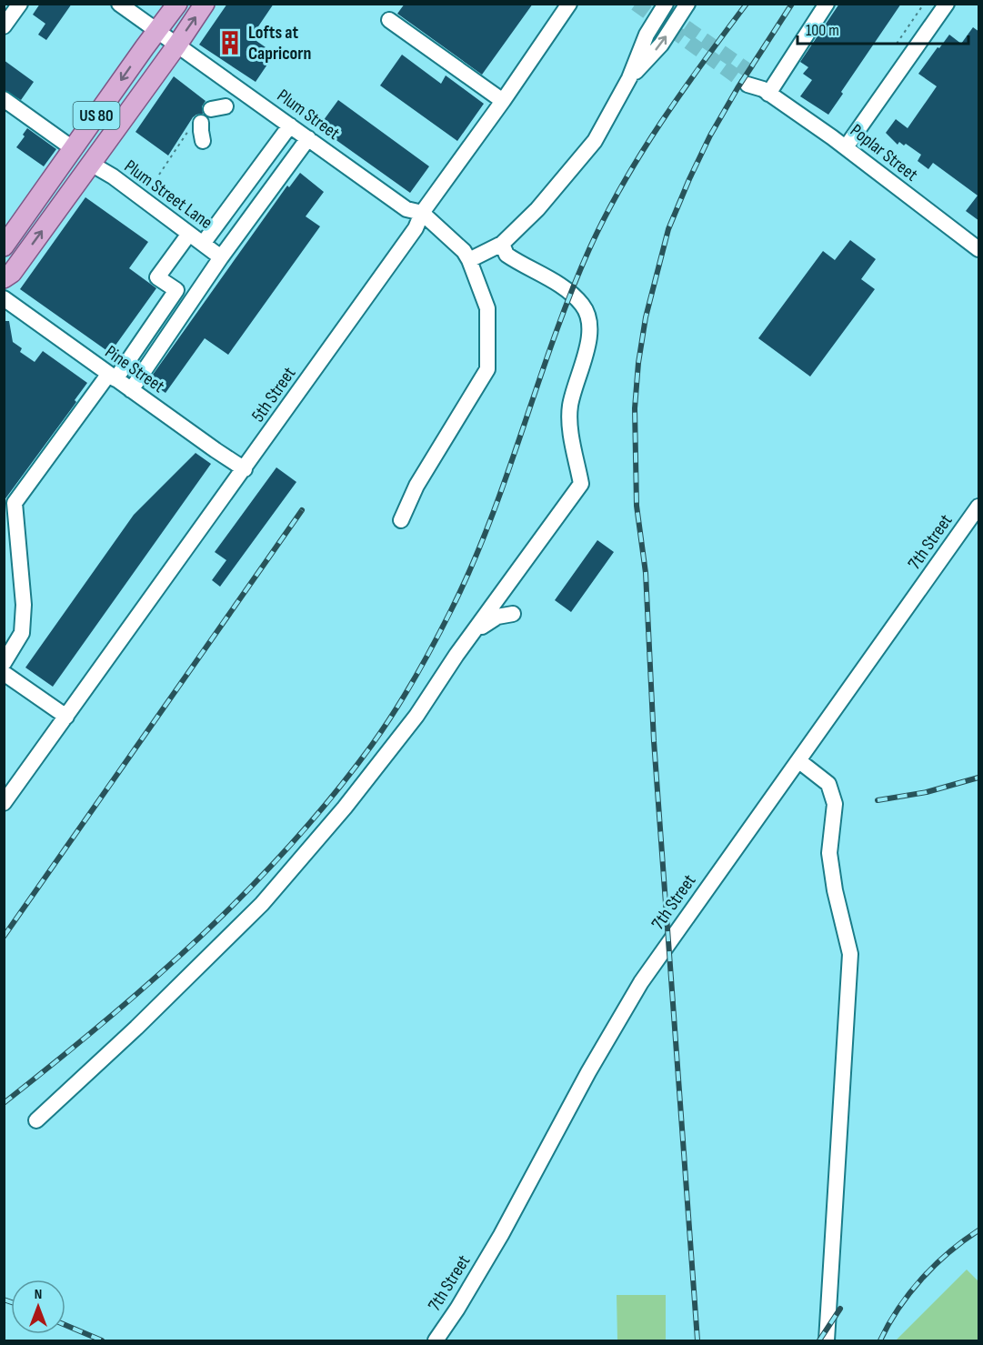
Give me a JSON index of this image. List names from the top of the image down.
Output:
{
  "streets": {
    "main road": ["US 80"],
    "street": [
      "Plum Street",
      "Poplar Street",
      "Plum Street Lane",
      "Pine Street",
      "5th Street",
      "7th Street"
    ]
  },
  "crossings": [
    ["Plum Street", "US 80"],
    ["Plum Street", "5th Street"],
    ["US 80", "Plum Street Lane"],
    ["Pine Street", "5th Street"]
  ],
  "places": {
    "building": ["Lofts at Capricorn"]
  },
  "scale_bar": "100 m",
  "north": "top"
}
